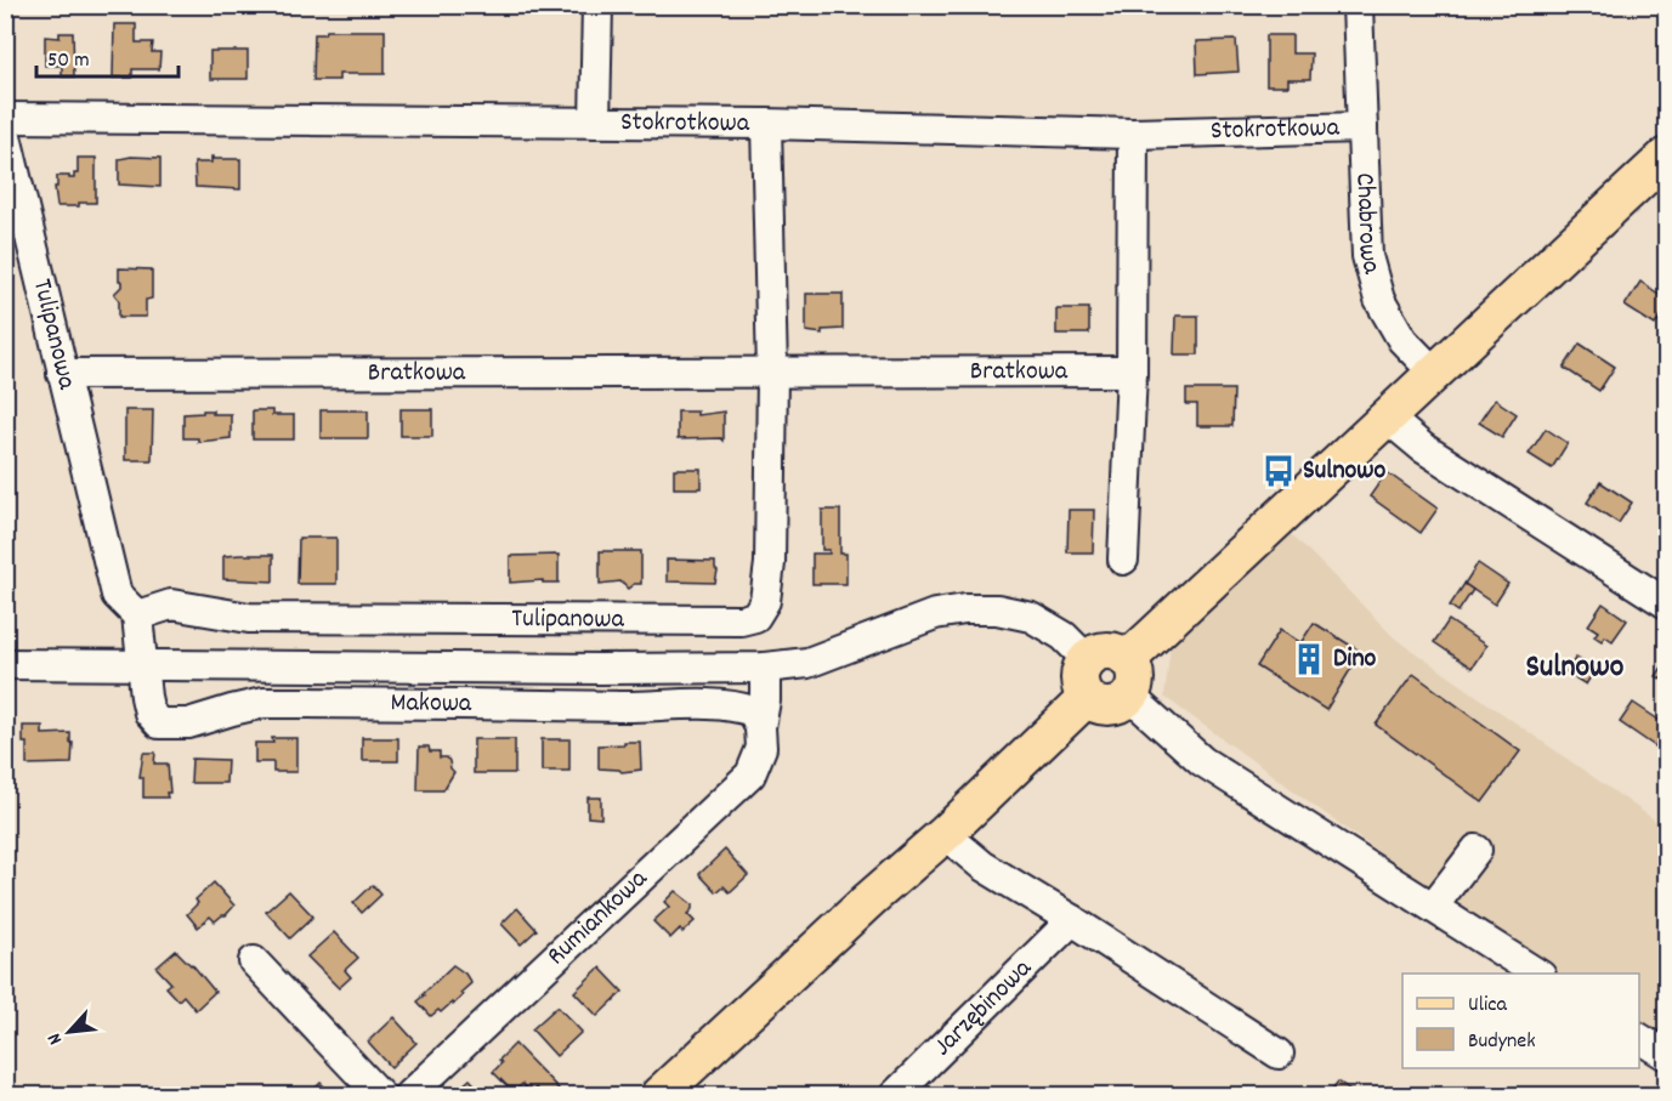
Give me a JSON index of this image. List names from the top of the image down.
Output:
{
  "streets": {
    "street": [
      "Stokrotkowa",
      "Chabrowa",
      "Tulipanowa",
      "Bratkowa",
      "Makowa",
      "Rumiankowa",
      "Jarzębinowa"
    ]
  },
  "crossings": [
    ["Stokrotkowa", "Chabrowa"],
    ["Tulipanowa", "Bratkowa"],
    ["Makowa", "Rumiankowa"]
  ],
  "districts": ["Sulnowo"],
  "places": {
    "bus stop": ["Sulnowo"],
    "building": ["Dino"]
  },
  "legend": ["Ulica", "Budynek"],
  "scale_bar": "50 m",
  "north": "bottom left"
}
